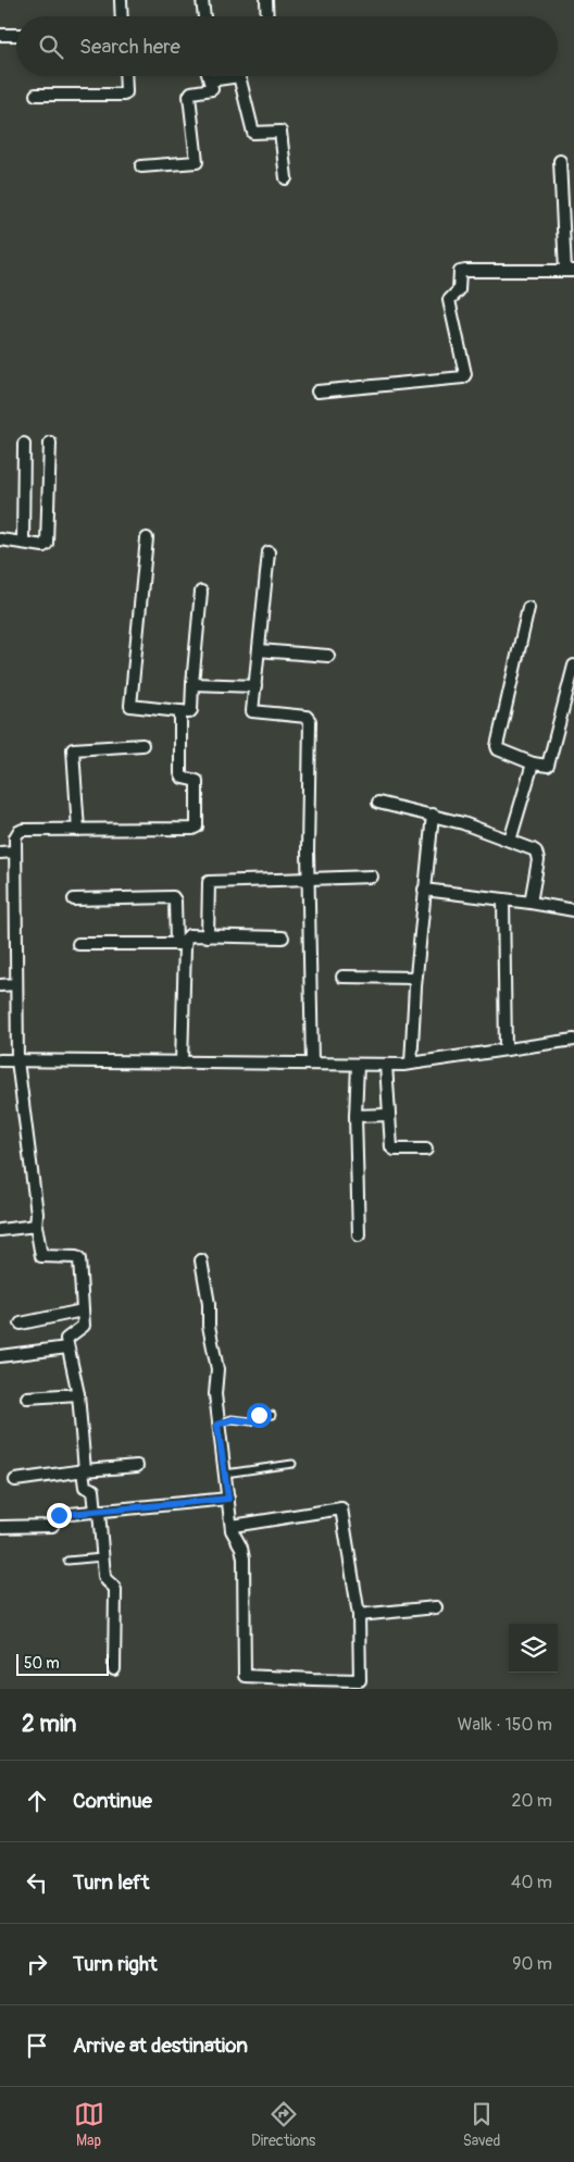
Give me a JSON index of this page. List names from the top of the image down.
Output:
{
  "scale_bar": "50 m",
  "page": {
    "search": "Search here",
    "scale": "50 m",
    "heading": ["2 min", "Walk · 150 m"],
    "list": [
      ["Continue", "20 m"],
      ["Turn left", "40 m"],
      ["Turn right", "90 m"],
      "Arrive at destination"
    ],
    "nav": ["Map", "Directions", "Saved"]
  }
}
